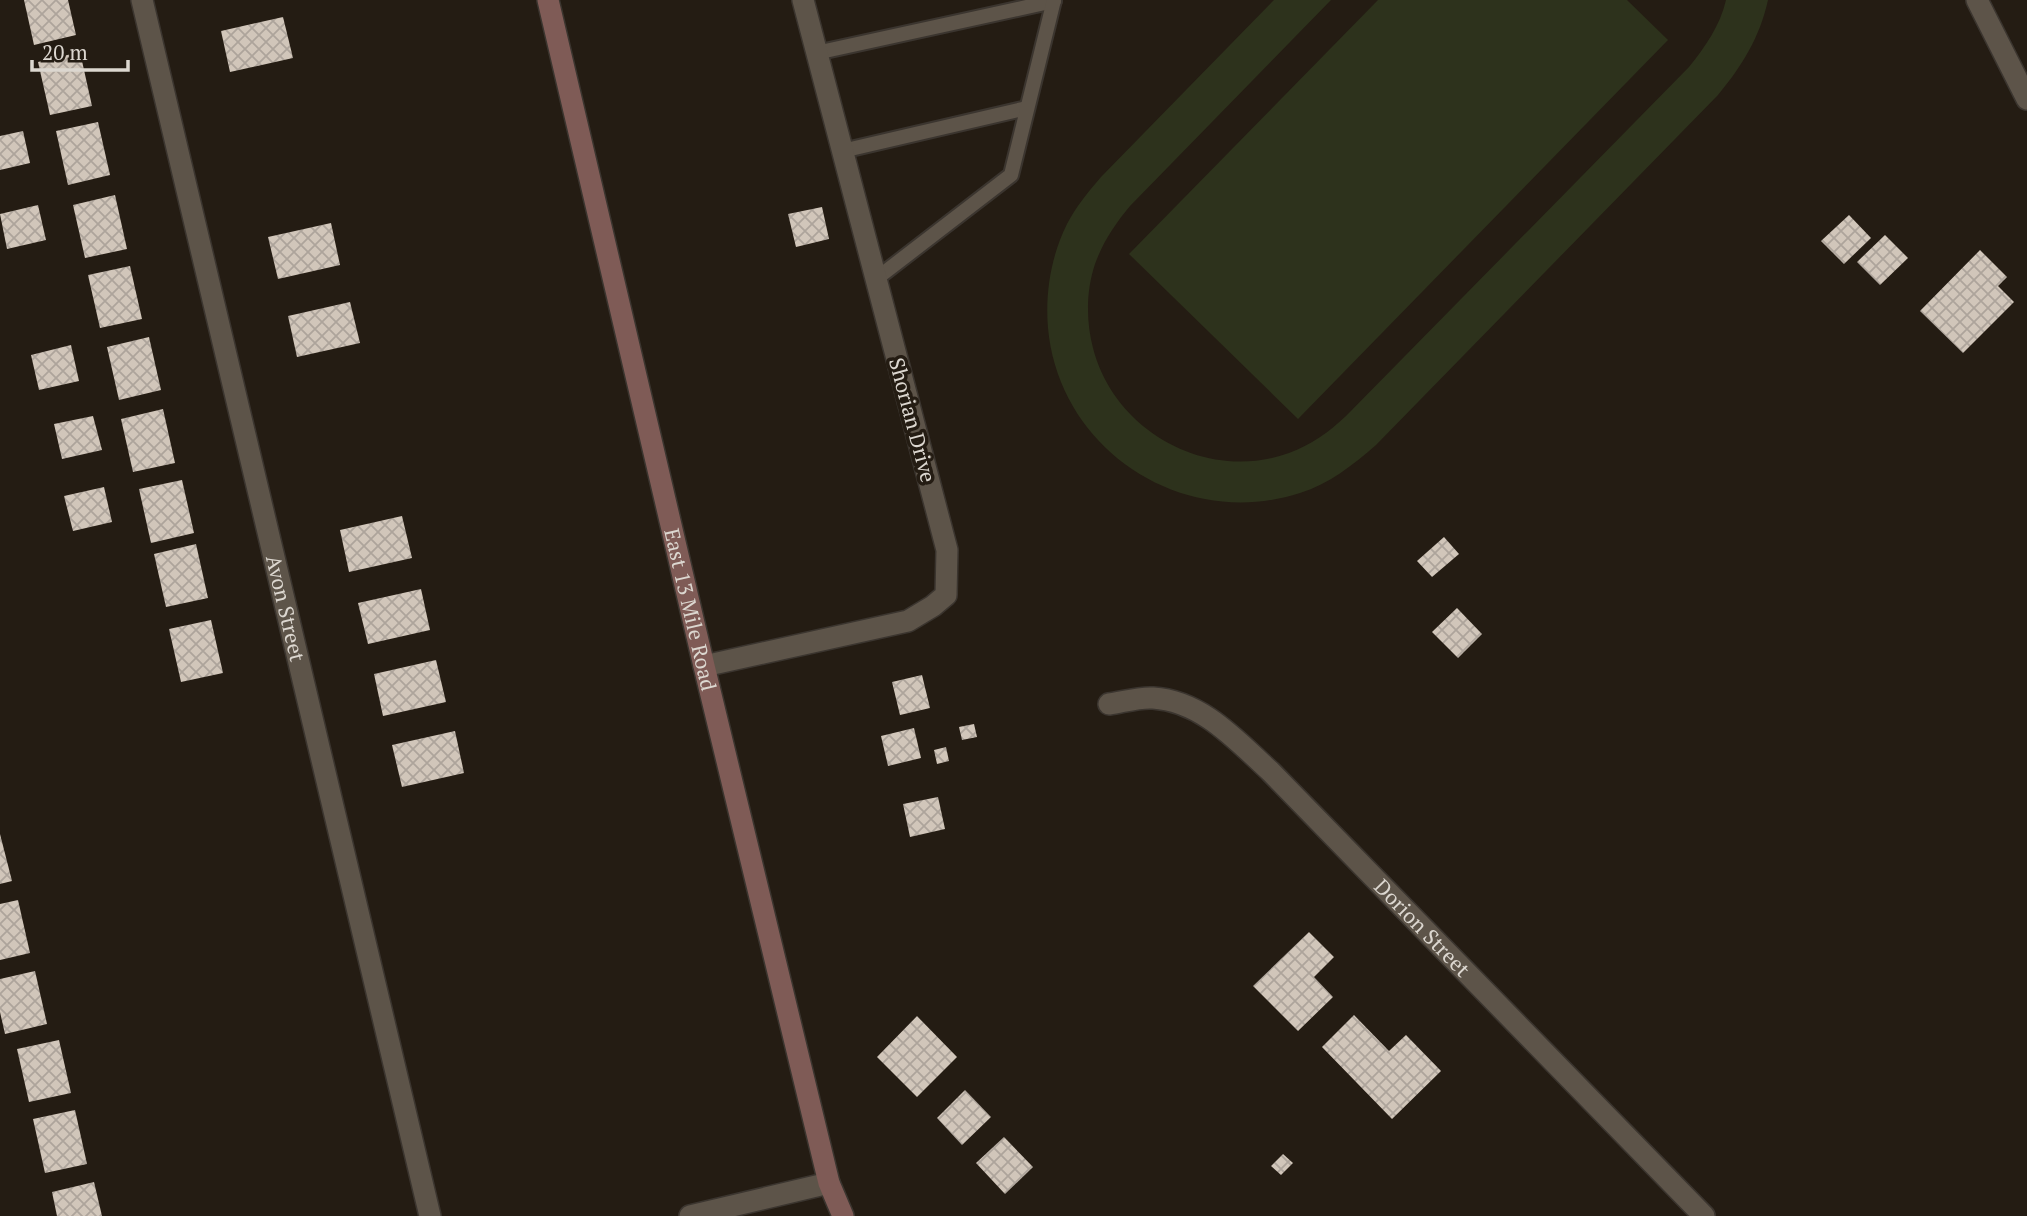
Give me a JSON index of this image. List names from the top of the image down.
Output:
{
  "streets": {
    "main road": ["East 13 Mile Road"],
    "street": ["Shorian Drive", "Avon Street", "Dorion Street"]
  },
  "crossings": [
    ["Shorian Drive", "East 13 Mile Road"]
  ],
  "scale_bar": "20 m"
}
